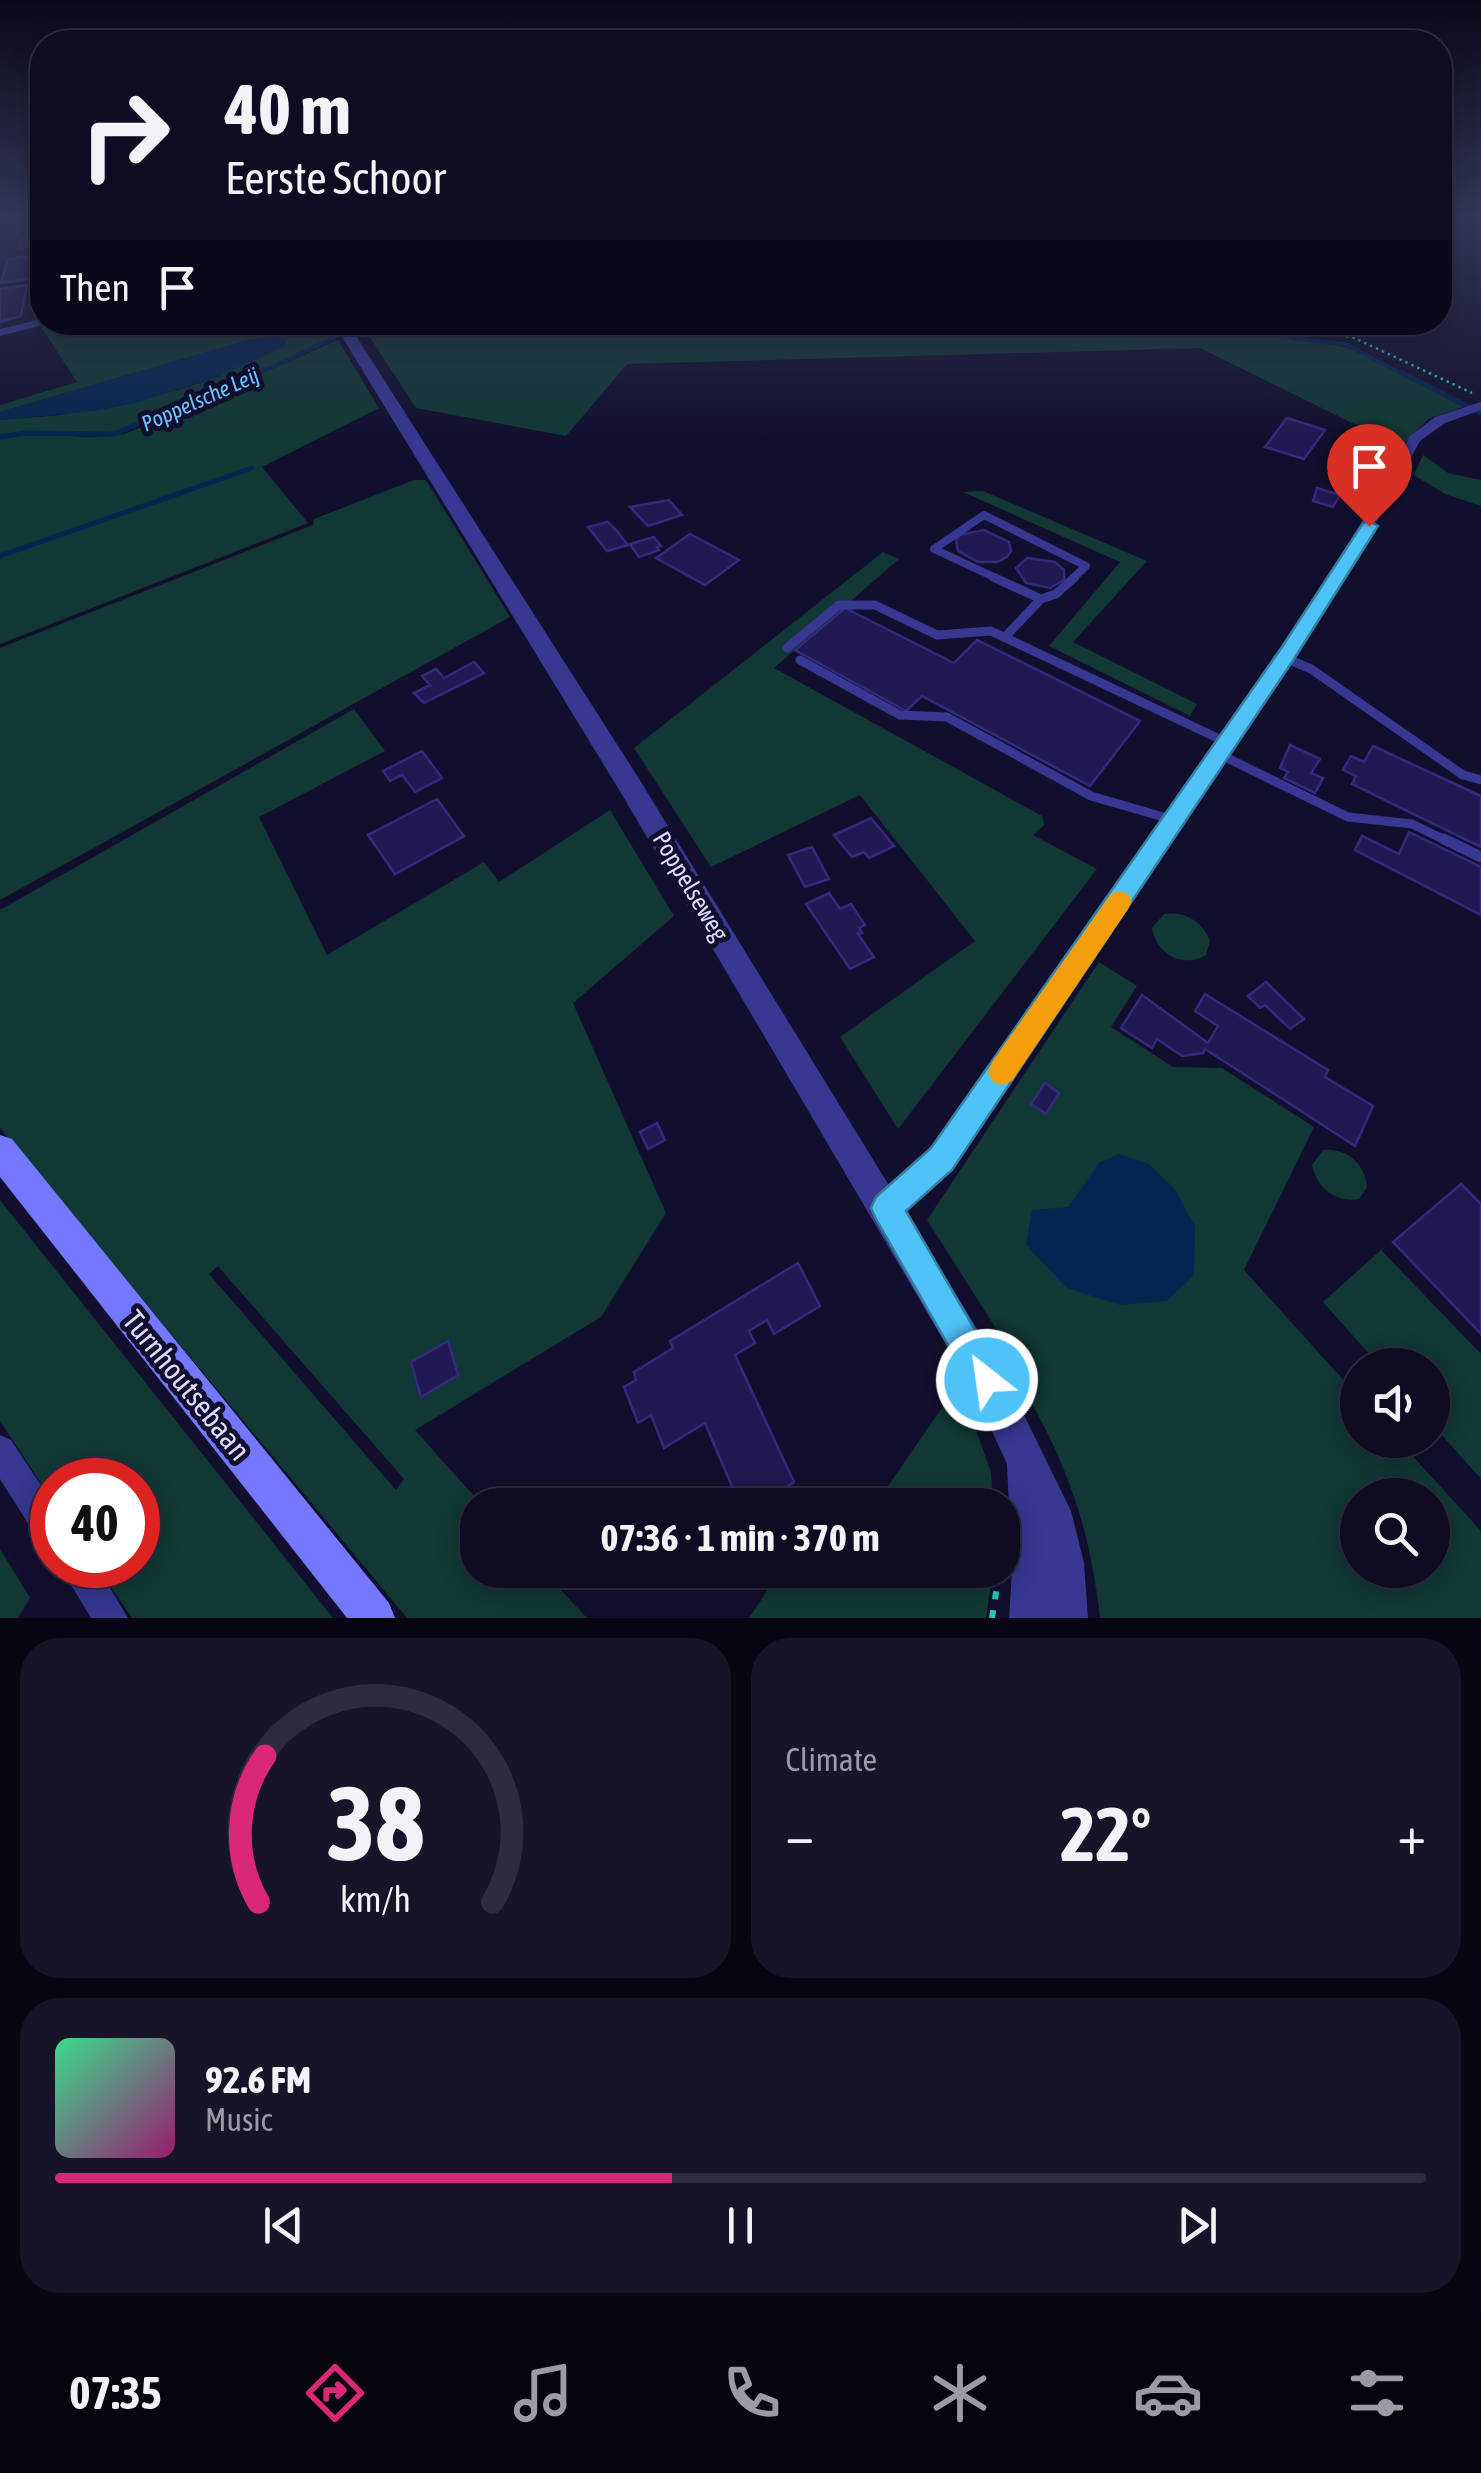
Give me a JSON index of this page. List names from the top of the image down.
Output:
{
  "streets": {
    "main road": ["Turnhoutsebaan"],
    "street": ["Poppelseweg"]
  },
  "water": ["Poppelsche Leij"],
  "page": {
    "turn": ["40 m", "Eerste Schoor"],
    "then": "Then",
    "limit": "40",
    "trip": "07:36 · 1 min · 370 m",
    "tile": "Climate",
    "heat": ["−", "22°", "+"],
    "song": ["92.6 FM", "Music"],
    "tabs": "07:35",
    "gauge": ["38", "km/h"]
  }
}
